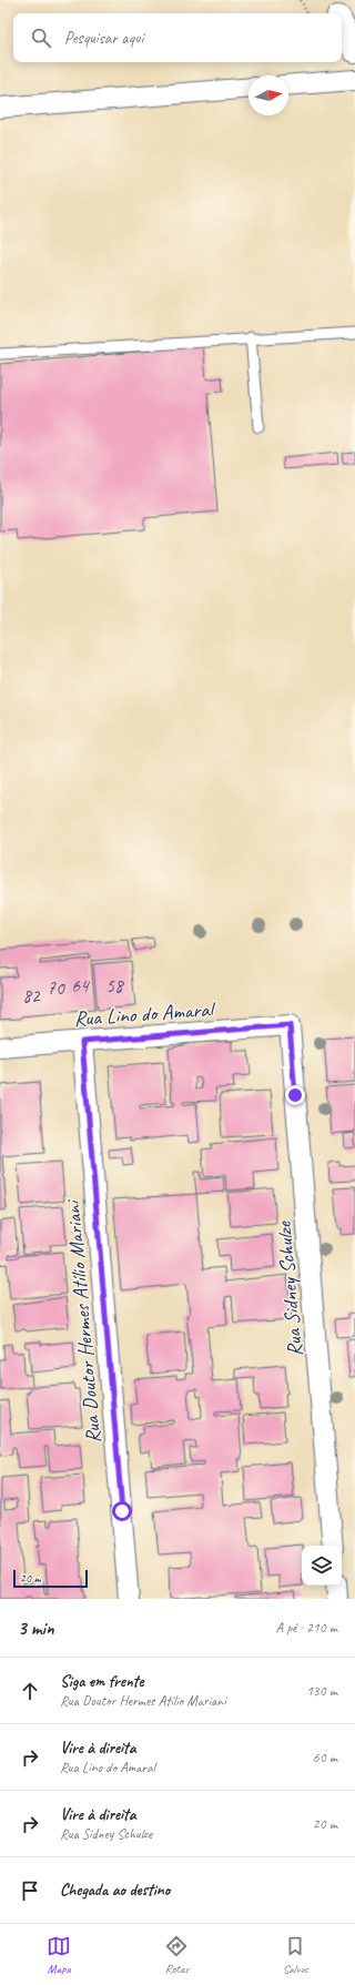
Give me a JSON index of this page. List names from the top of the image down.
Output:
{
  "streets": {
    "street": ["Rua Lino do Amaral", "Rua Sidney Schulze", "Rua Doutor Hermes Atílio Mariani"]
  },
  "crossings": [
    ["Rua Lino do Amaral", "Rua Sidney Schulze"],
    ["Rua Lino do Amaral", "Rua Doutor Hermes Atílio Mariani"]
  ],
  "house_numbers": [
    "64",
    "58",
    "70",
    "82"
  ],
  "scale_bar": "20 m",
  "north": "right",
  "page": {
    "search": "Pesquisar aqui",
    "scale": "20 m",
    "heading": ["3 min", "A pé · 210 m"],
    "list": [
      ["Siga em frente", "Rua Doutor Hermes Atílio Mariani", "130 m"],
      ["Vire à direita", "Rua Lino do Amaral", "60 m"],
      ["Vire à direita", "Rua Sidney Schulze", "20 m"],
      "Chegada ao destino"
    ],
    "nav": ["Mapa", "Rotas", "Salvos"]
  }
}
